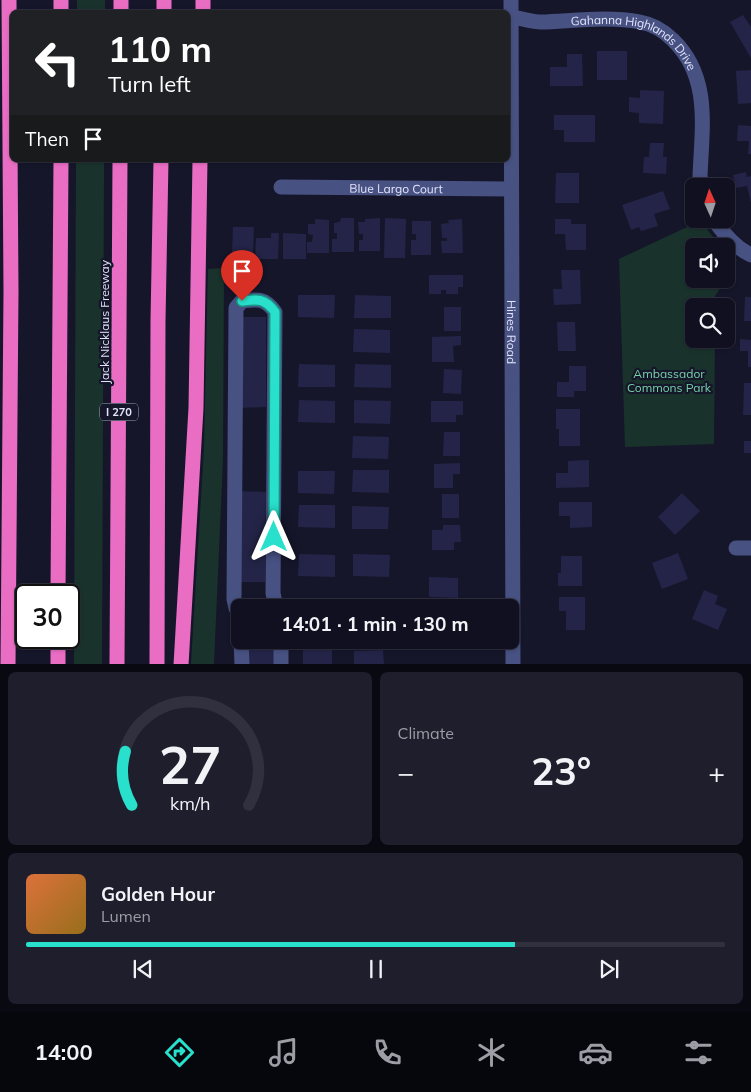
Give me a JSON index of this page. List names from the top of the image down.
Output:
{
  "streets": {
    "highway": ["Jack Nicklaus Freeway", "I 270"],
    "street": ["Gahanna Highlands Drive", "Blue Largo Court", "Hines Road"]
  },
  "crossings": [
    ["Blue Largo Court", "Hines Road"]
  ],
  "parks": ["Ambassador Commons Park"],
  "north": "top",
  "page": {
    "turn": ["110 m", "Turn left"],
    "then": "Then",
    "limit": "30",
    "trip": "14:01 · 1 min · 130 m",
    "tile": "Climate",
    "heat": ["−", "23°", "+"],
    "song": ["Golden Hour", "Lumen"],
    "tabs": "14:00",
    "gauge": ["27", "km/h"]
  }
}
